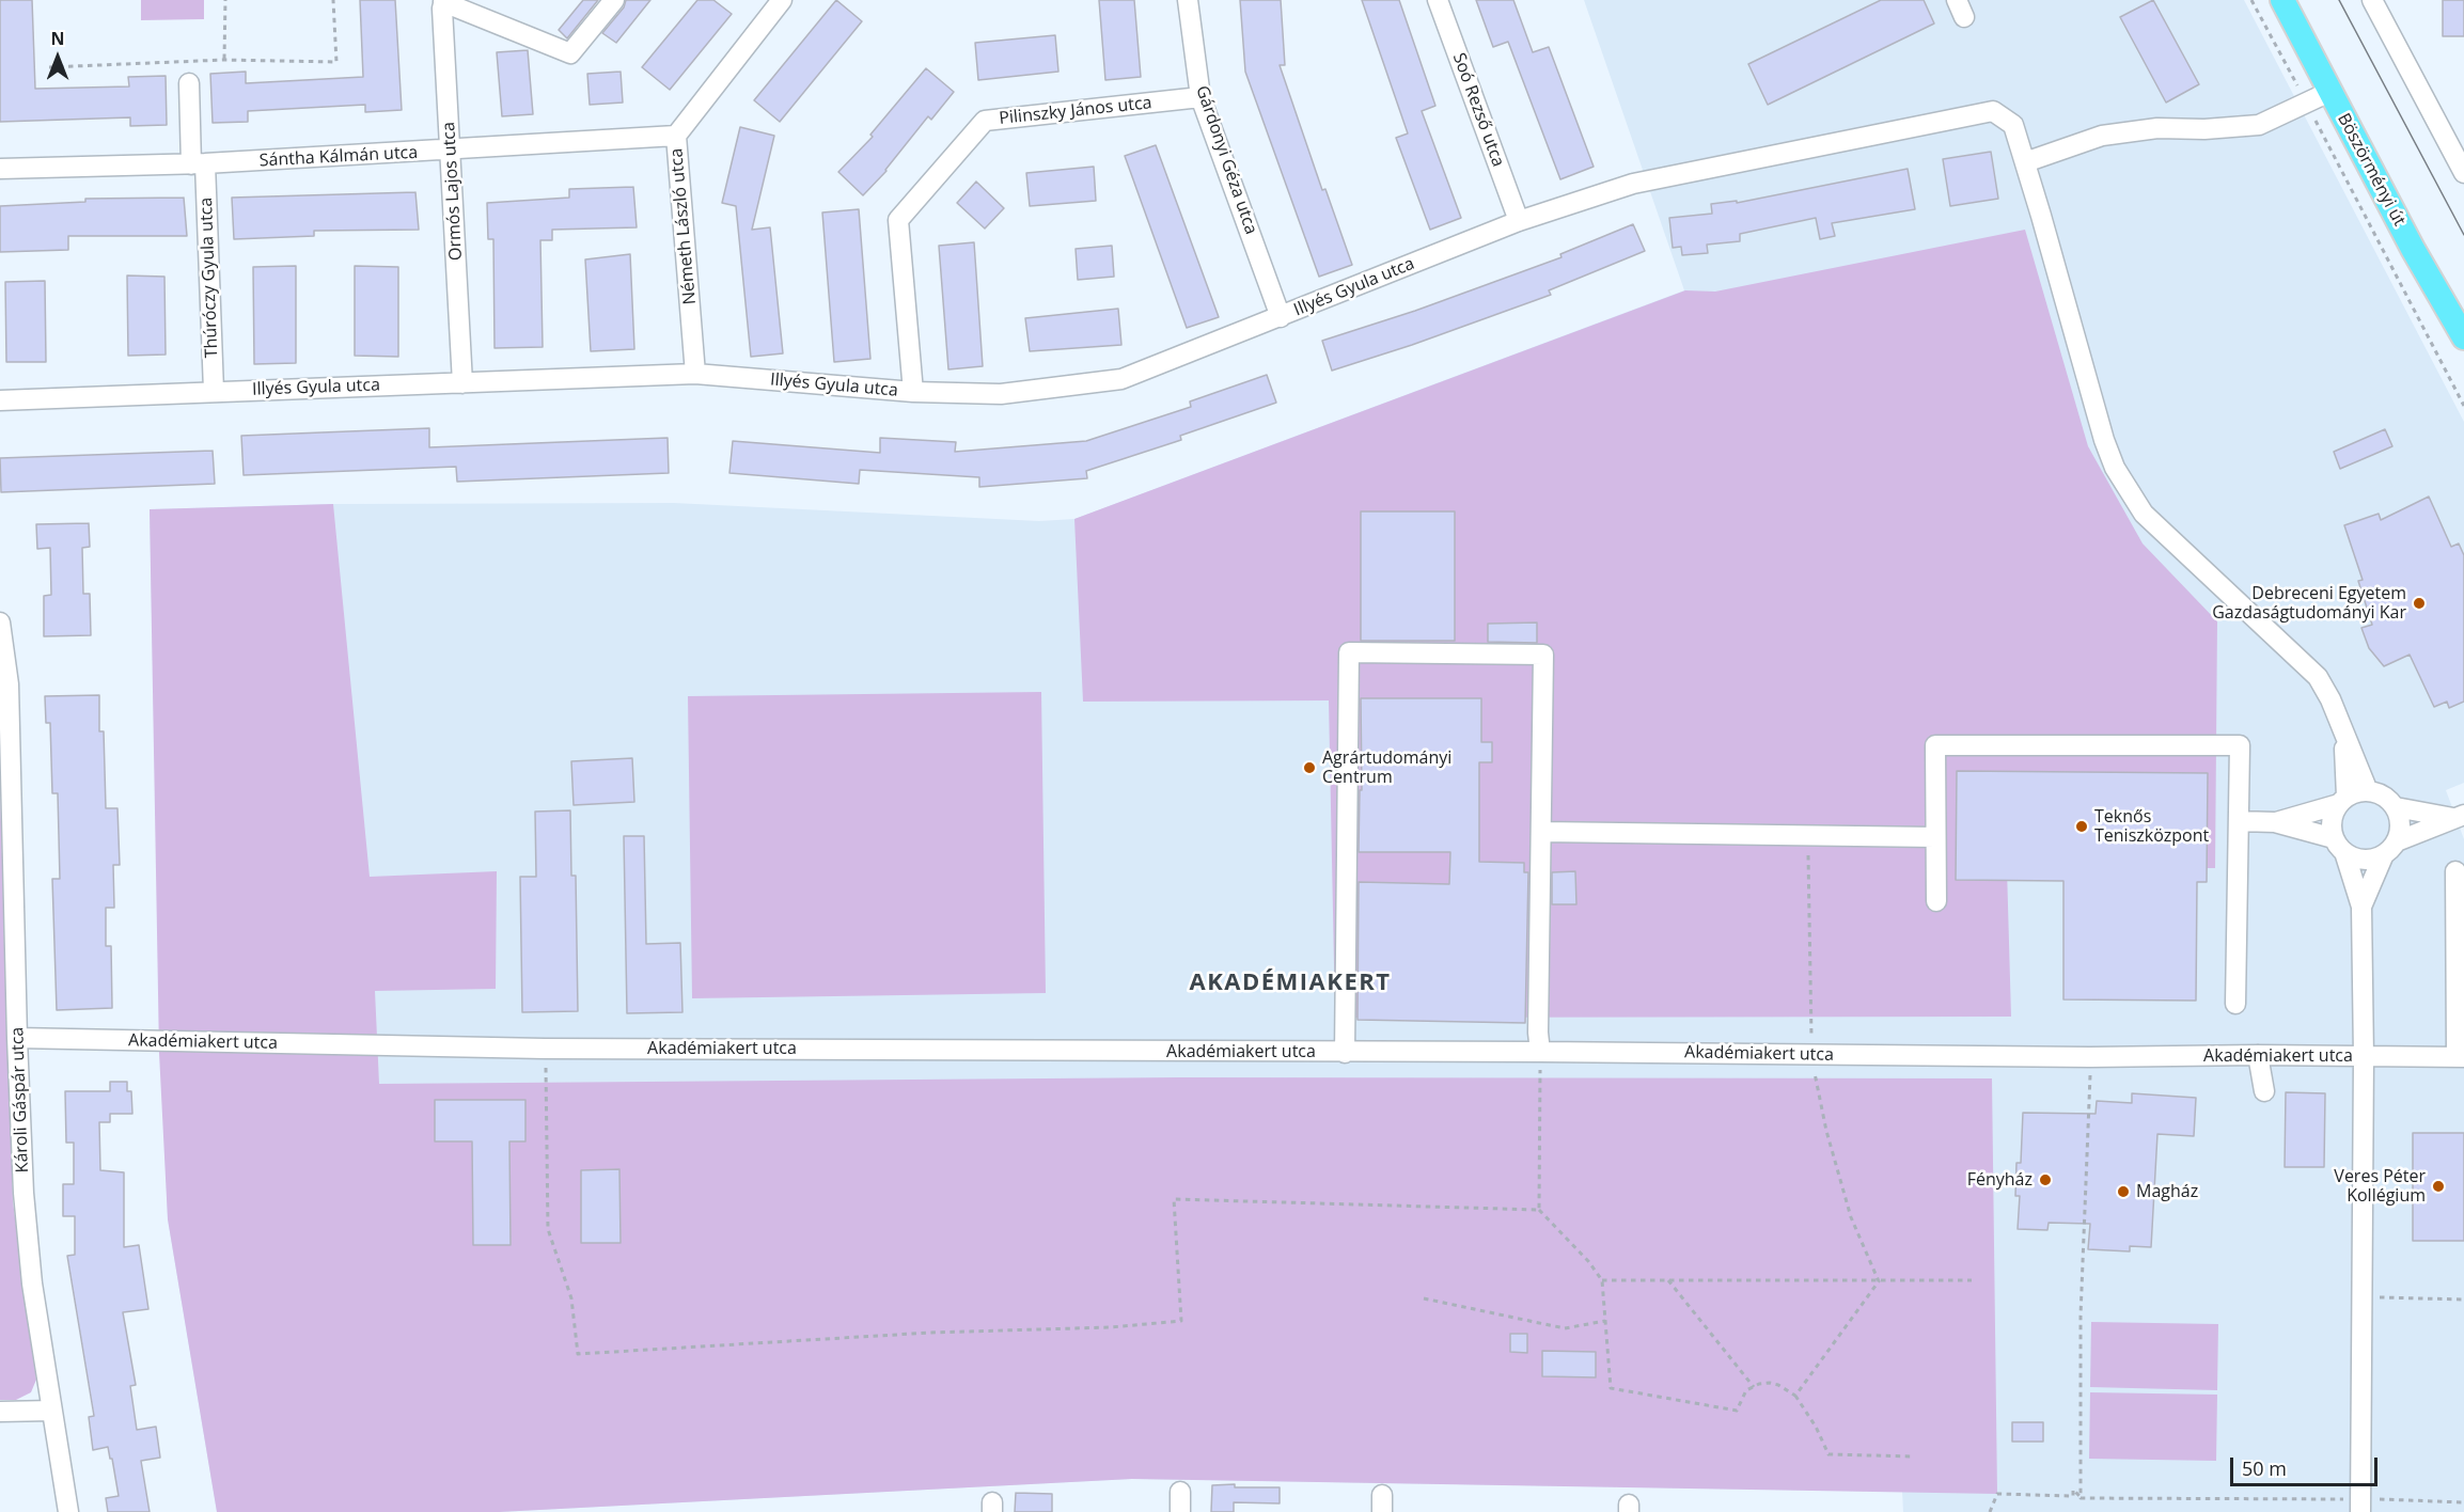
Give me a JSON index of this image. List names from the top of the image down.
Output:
{
  "streets": {
    "main road": ["Böszörményi út"],
    "street": [
      "Soó Rezső utca",
      "Pilinszky János utca",
      "Sántha Kálmán utca",
      "Gárdonyi Géza utca",
      "Ormós Lajos utca",
      "Németh László utca",
      "Thúróczy Gyula utca",
      "Illyés Gyula utca",
      "Akadémiakert utca",
      "Károli Gáspár utca"
    ]
  },
  "crossings": [
    ["Soó Rezső utca", "Illyés Gyula utca"],
    ["Pilinszky János utca", "Gárdonyi Géza utca"],
    ["Pilinszky János utca", "Illyés Gyula utca"],
    ["Sántha Kálmán utca", "Ormós Lajos utca"],
    ["Sántha Kálmán utca", "Németh László utca"],
    ["Sántha Kálmán utca", "Thúróczy Gyula utca"],
    ["Gárdonyi Géza utca", "Illyés Gyula utca"],
    ["Ormós Lajos utca", "Illyés Gyula utca"],
    ["Németh László utca", "Illyés Gyula utca"],
    ["Thúróczy Gyula utca", "Illyés Gyula utca"],
    ["Akadémiakert utca", "Károli Gáspár utca"]
  ],
  "districts": ["AKADÉMIAKERT"],
  "places": [
    "Debreceni Egyetem Gazdaságtudományi Kar",
    "Agrártudományi Centrum",
    "Teknős Teniszközpont",
    "Fényház",
    "Veres Péter Kollégium",
    "Magház"
  ],
  "scale_bar": "50 m",
  "north": "top"
}
